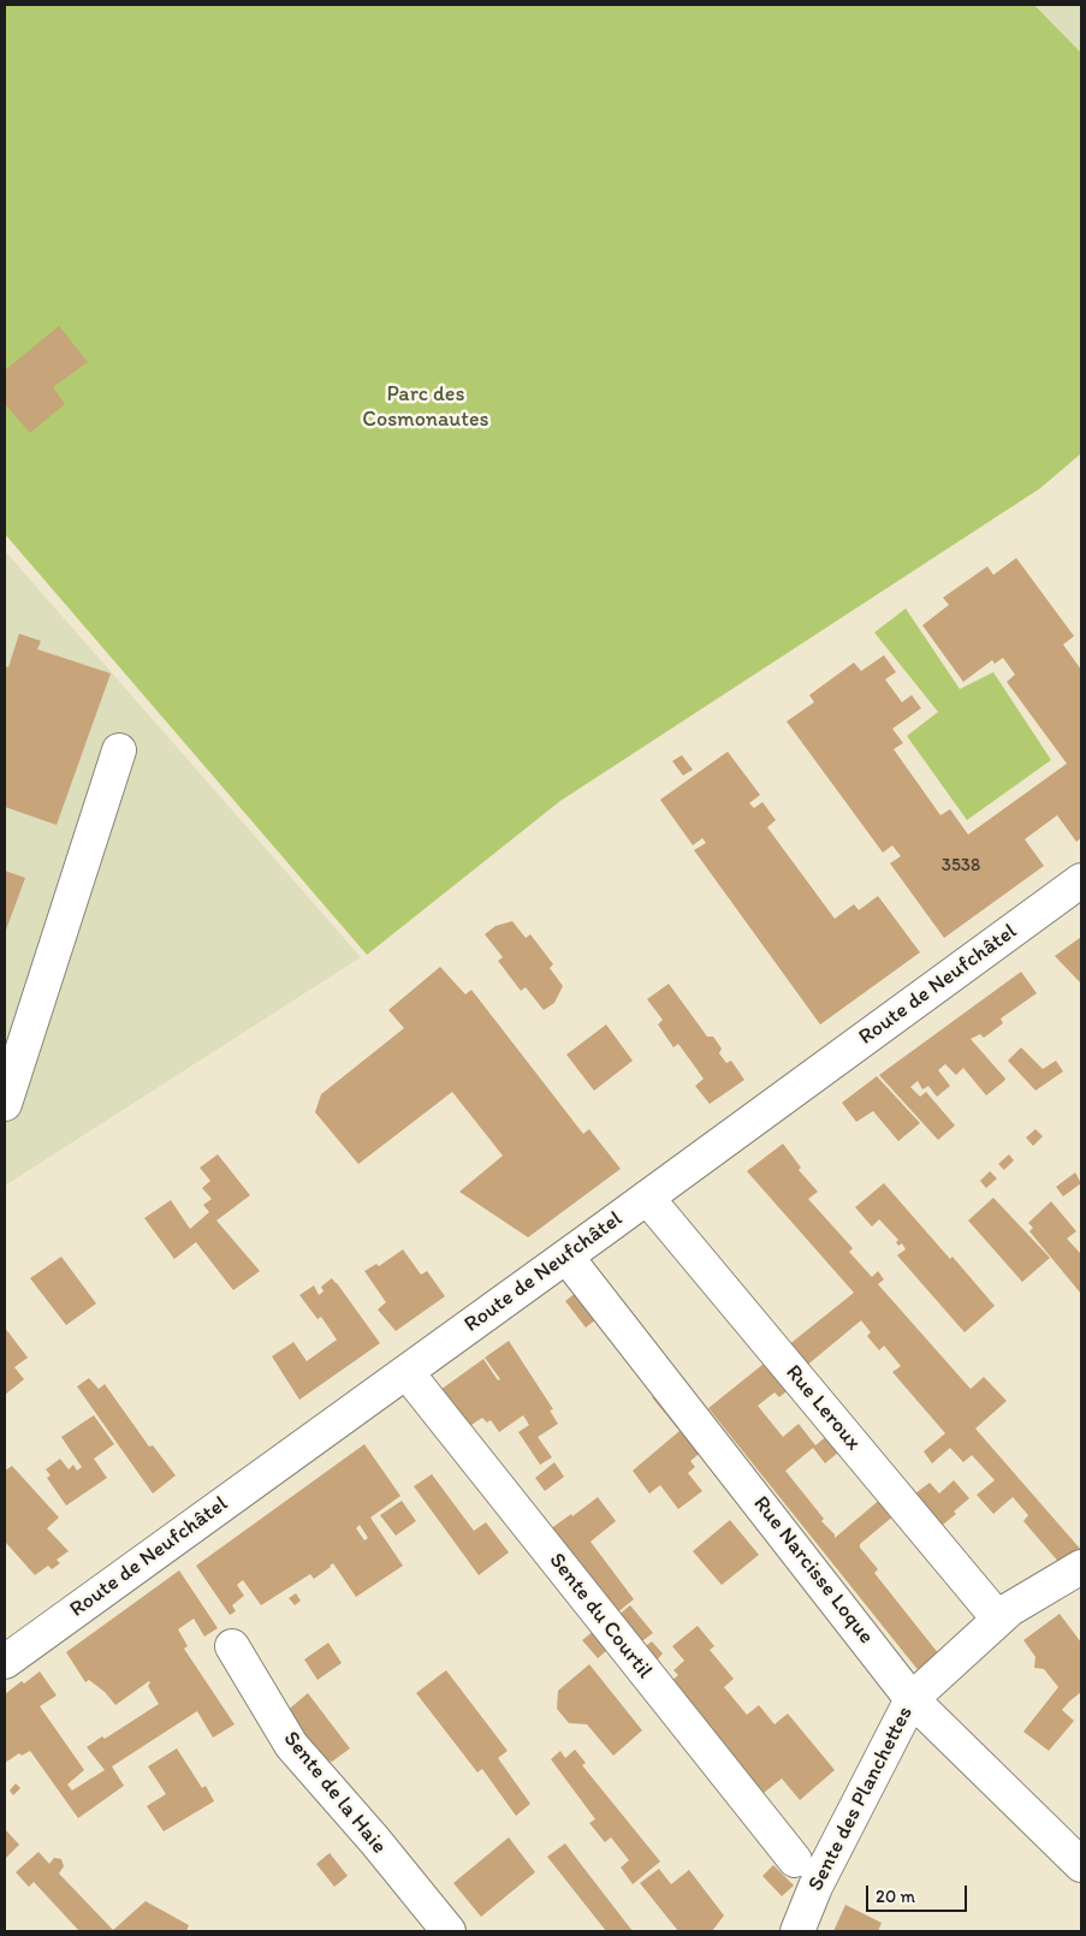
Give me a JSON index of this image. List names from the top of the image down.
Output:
{
  "streets": {
    "street": [
      "Route de Neufchâtel",
      "Rue Leroux",
      "Rue Narcisse Loque",
      "Sente du Courtil",
      "Sente de la Haie",
      "Sente des Planchettes"
    ]
  },
  "crossings": [
    ["Route de Neufchâtel", "Rue Leroux"],
    ["Route de Neufchâtel", "Rue Narcisse Loque"],
    ["Route de Neufchâtel", "Sente du Courtil"],
    ["Rue Leroux", "Sente des Planchettes"],
    ["Rue Narcisse Loque", "Sente des Planchettes"]
  ],
  "parks": ["Parc des Cosmonautes"],
  "house_numbers": ["3538"],
  "scale_bar": "20 m"
}
